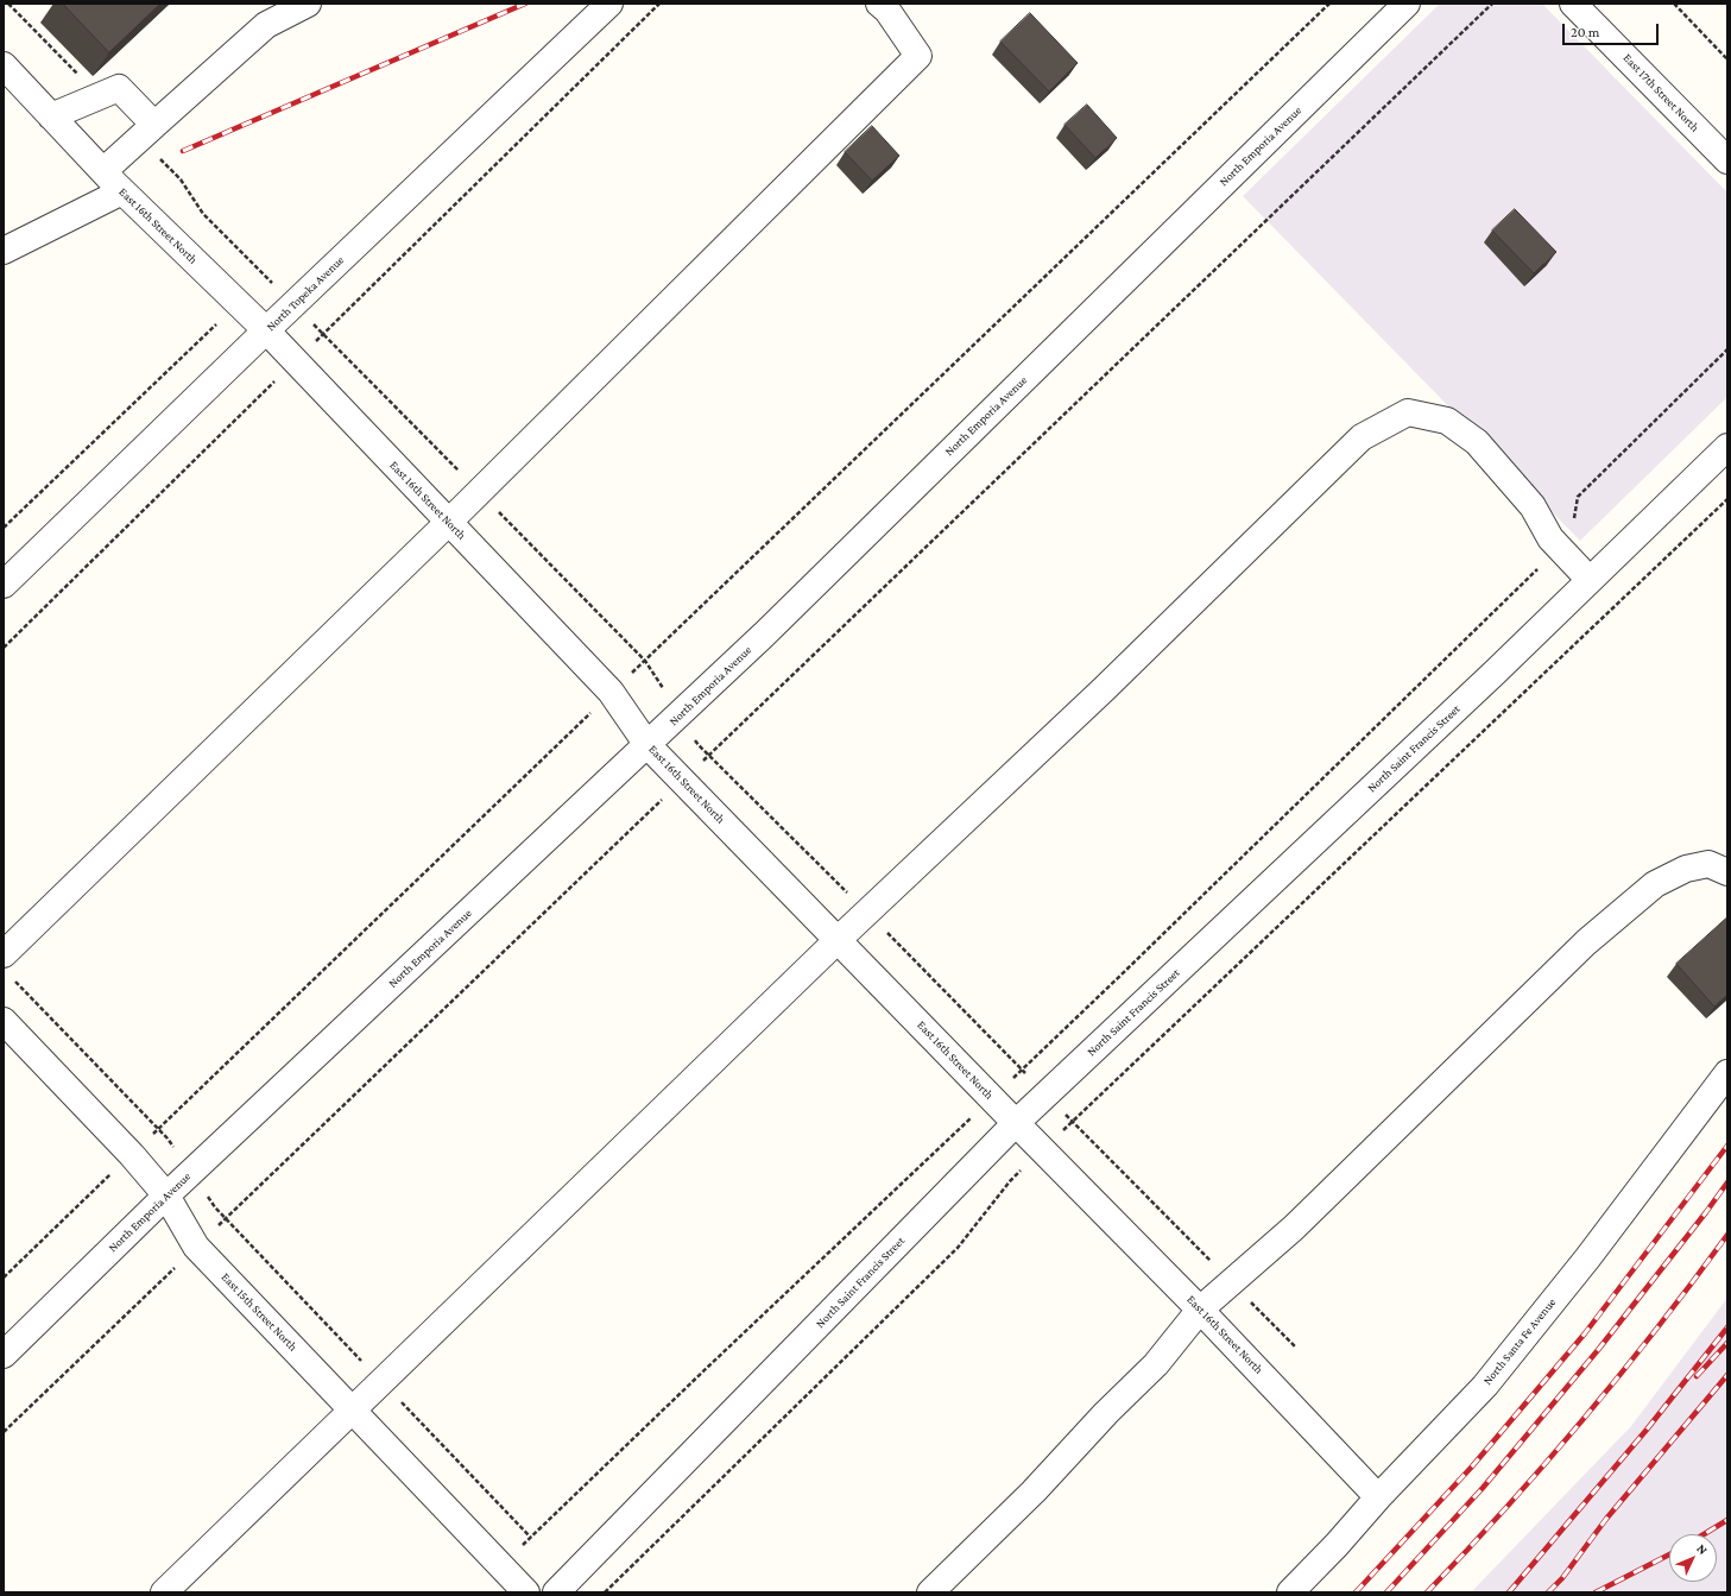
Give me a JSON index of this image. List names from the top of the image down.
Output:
{
  "streets": {
    "street": [
      "East 17th Street North",
      "North Emporia Avenue",
      "East 16th Street North",
      "North Topeka Avenue",
      "North Saint Francis Street",
      "East 15th Street North",
      "North Santa Fe Avenue"
    ]
  },
  "crossings": [
    ["North Emporia Avenue", "East 16th Street North"],
    ["North Emporia Avenue", "East 15th Street North"],
    ["East 16th Street North", "North Topeka Avenue"],
    ["East 16th Street North", "North Saint Francis Street"],
    ["East 16th Street North", "North Santa Fe Avenue"]
  ],
  "scale_bar": "20 m",
  "north": "top right"
}
